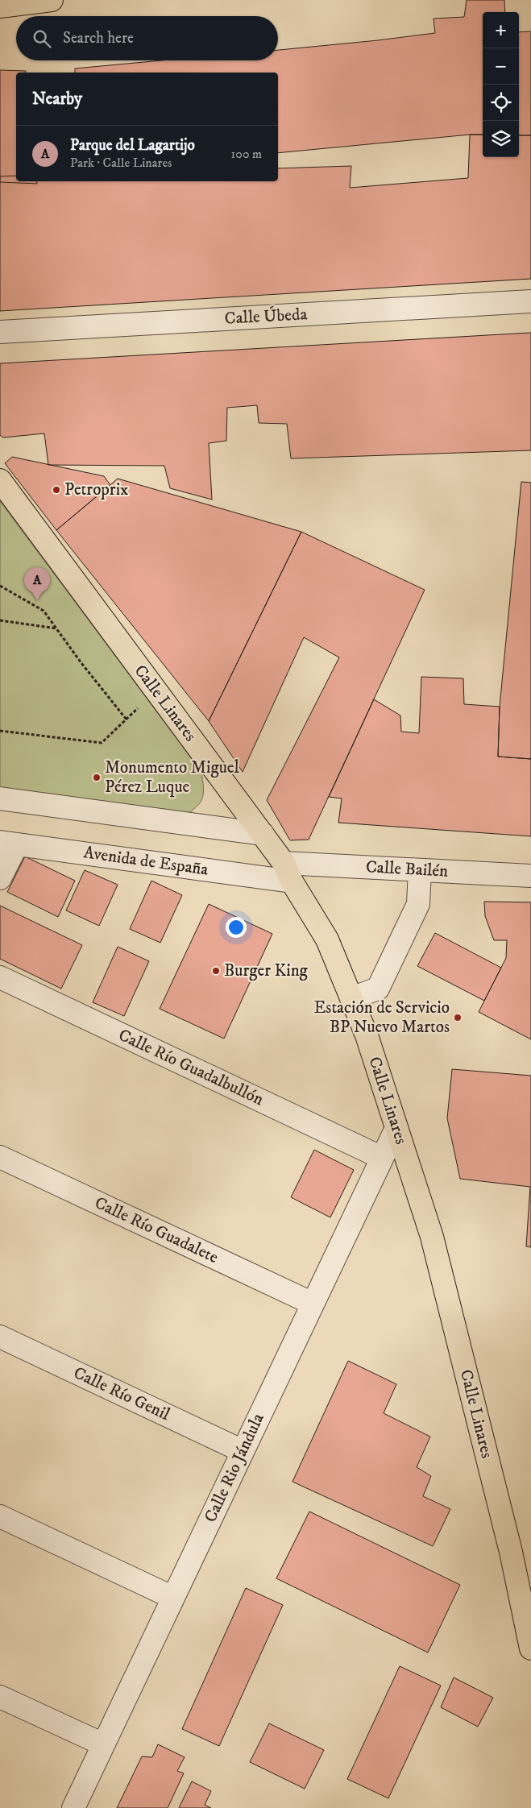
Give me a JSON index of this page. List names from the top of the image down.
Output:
{
  "streets": {
    "main road": ["Calle Linares"],
    "street": [
      "Calle Úbeda",
      "Avenida de España",
      "Calle Bailén",
      "Calle Río Guadalbullón",
      "Calle Río Guadalete",
      "Calle Río Genil",
      "Calle Rio Jándula"
    ]
  },
  "crossings": [
    ["Calle Linares", "Avenida de España"],
    ["Calle Linares", "Calle Bailén"],
    ["Calle Linares", "Calle Rio Jándula"],
    ["Avenida de España", "Calle Bailén"],
    ["Calle Río Guadalbullón", "Calle Rio Jándula"],
    ["Calle Río Guadalete", "Calle Rio Jándula"],
    ["Calle Río Genil", "Calle Rio Jándula"]
  ],
  "places": [
    "Petroprix",
    "Monumento Miguel Pérez Luque",
    "Burger King",
    "Estación de Servicio BP Nuevo Martos"
  ],
  "page": {
    "map_buttons": ["+", "−"],
    "search": "Search here",
    "heading": "Nearby",
    "list": [
      {
        "mark": "A",
        "name": "Parque del Lagartijo",
        "note": "Park · Calle Linares",
        "value": "100 m"
      }
    ],
    "pins": "A"
  }
}
